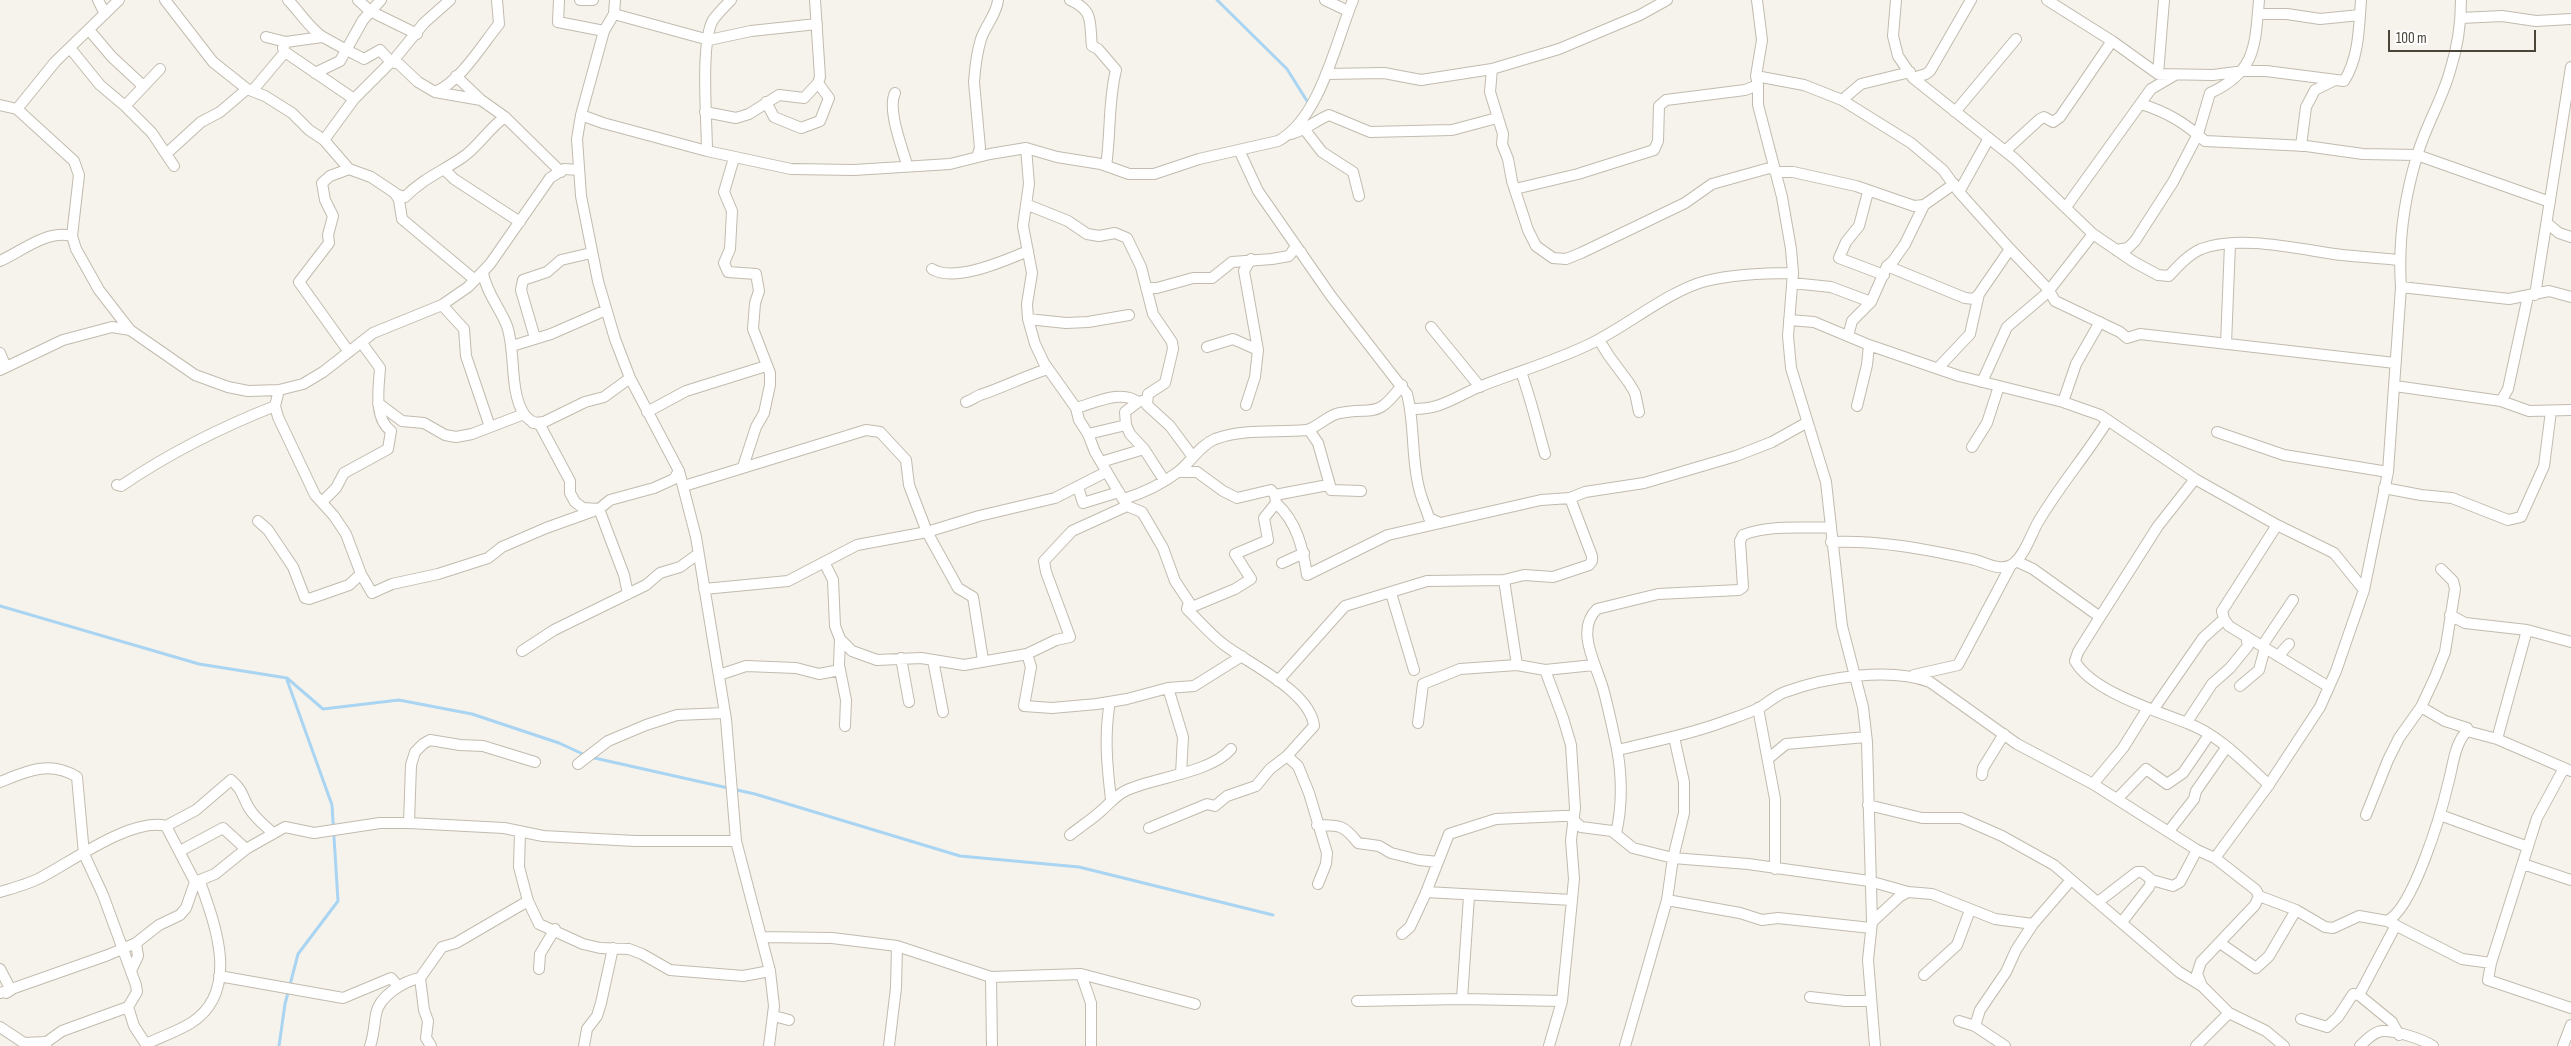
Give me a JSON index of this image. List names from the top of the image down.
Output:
{
  "scale_bar": "100 m"
}
